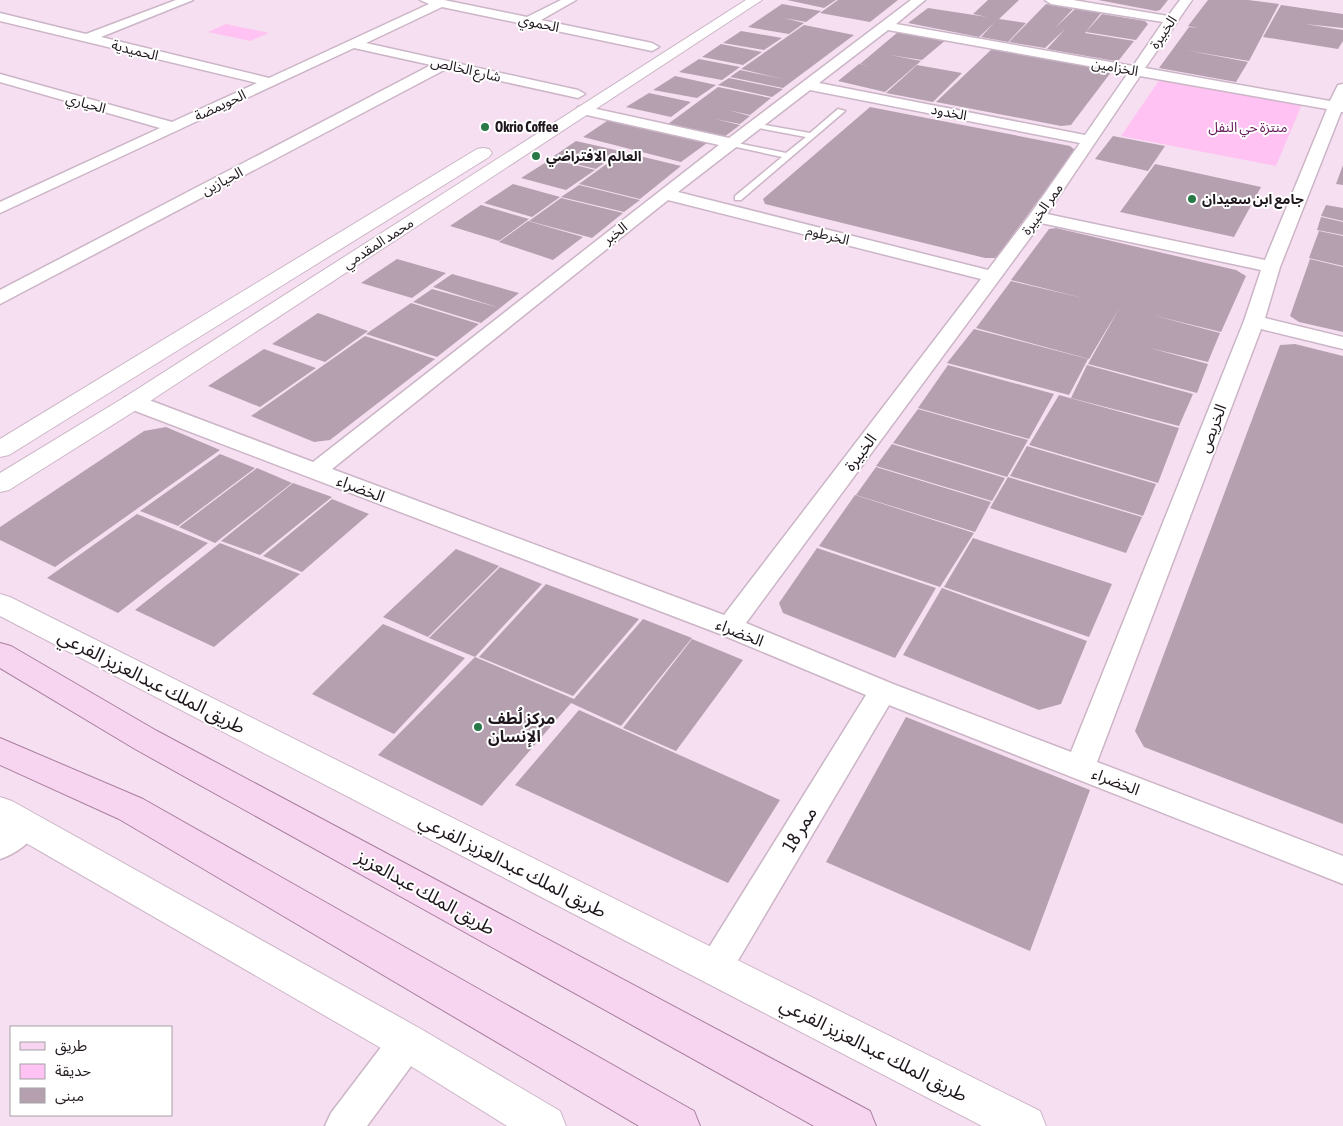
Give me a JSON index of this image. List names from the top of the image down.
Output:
{
  "streets": {
    "main road": ["طريق الملك عبدالعزيز"],
    "street": [
      "الحموي",
      "الخبيرة",
      "الحميدية",
      "الخزامين",
      "شارع الخالص",
      "الحياري",
      "الحويمضة",
      "الخدود",
      "الحيازين",
      "ممر الخبيرة",
      "الخبر",
      "الخرطوم",
      "محمد المقدمي",
      "الخريص",
      "الخضراء",
      "طريق الملك عبدالعزيز الفرعي",
      "ممر 18"
    ]
  },
  "crossings": [
    ["الحموي", "الحويمضة"],
    ["الحموي", "محمد المقدمي"],
    ["الخبيرة", "الخزامين"],
    ["الخبيرة", "الخدود"],
    ["الخبيرة", "ممر الخبيرة"],
    ["الخبيرة", "الخرطوم"],
    ["الخبيرة", "الخضراء"],
    ["الحميدية", "الحويمضة"],
    ["الخزامين", "الخبر"],
    ["الخزامين", "الخريص"],
    ["شارع الخالص", "الحويمضة"],
    ["شارع الخالص", "الحيازين"],
    ["شارع الخالص", "الخبر"],
    ["شارع الخالص", "محمد المقدمي"],
    ["الحياري", "الحويمضة"],
    ["الخدود", "ممر الخبيرة"],
    ["الخدود", "الخبر"],
    ["ممر الخبيرة", "الخرطوم"],
    ["الخبر", "الخرطوم"],
    ["الخبر", "الخضراء"],
    ["محمد المقدمي", "الخضراء"],
    ["الخريص", "الخضراء"],
    ["الخضراء", "ممر 18"],
    ["طريق الملك عبدالعزيز الفرعي", "ممر 18"]
  ],
  "parks": ["منتزة حي النفل"],
  "places": [
    "Okrio Coffee",
    "العالم الافتراضي",
    "جامع ابن سعيدان",
    "مركز لُطف الإنسان"
  ],
  "legend": ["طريق", "حديقة", "مبنى"]
}
